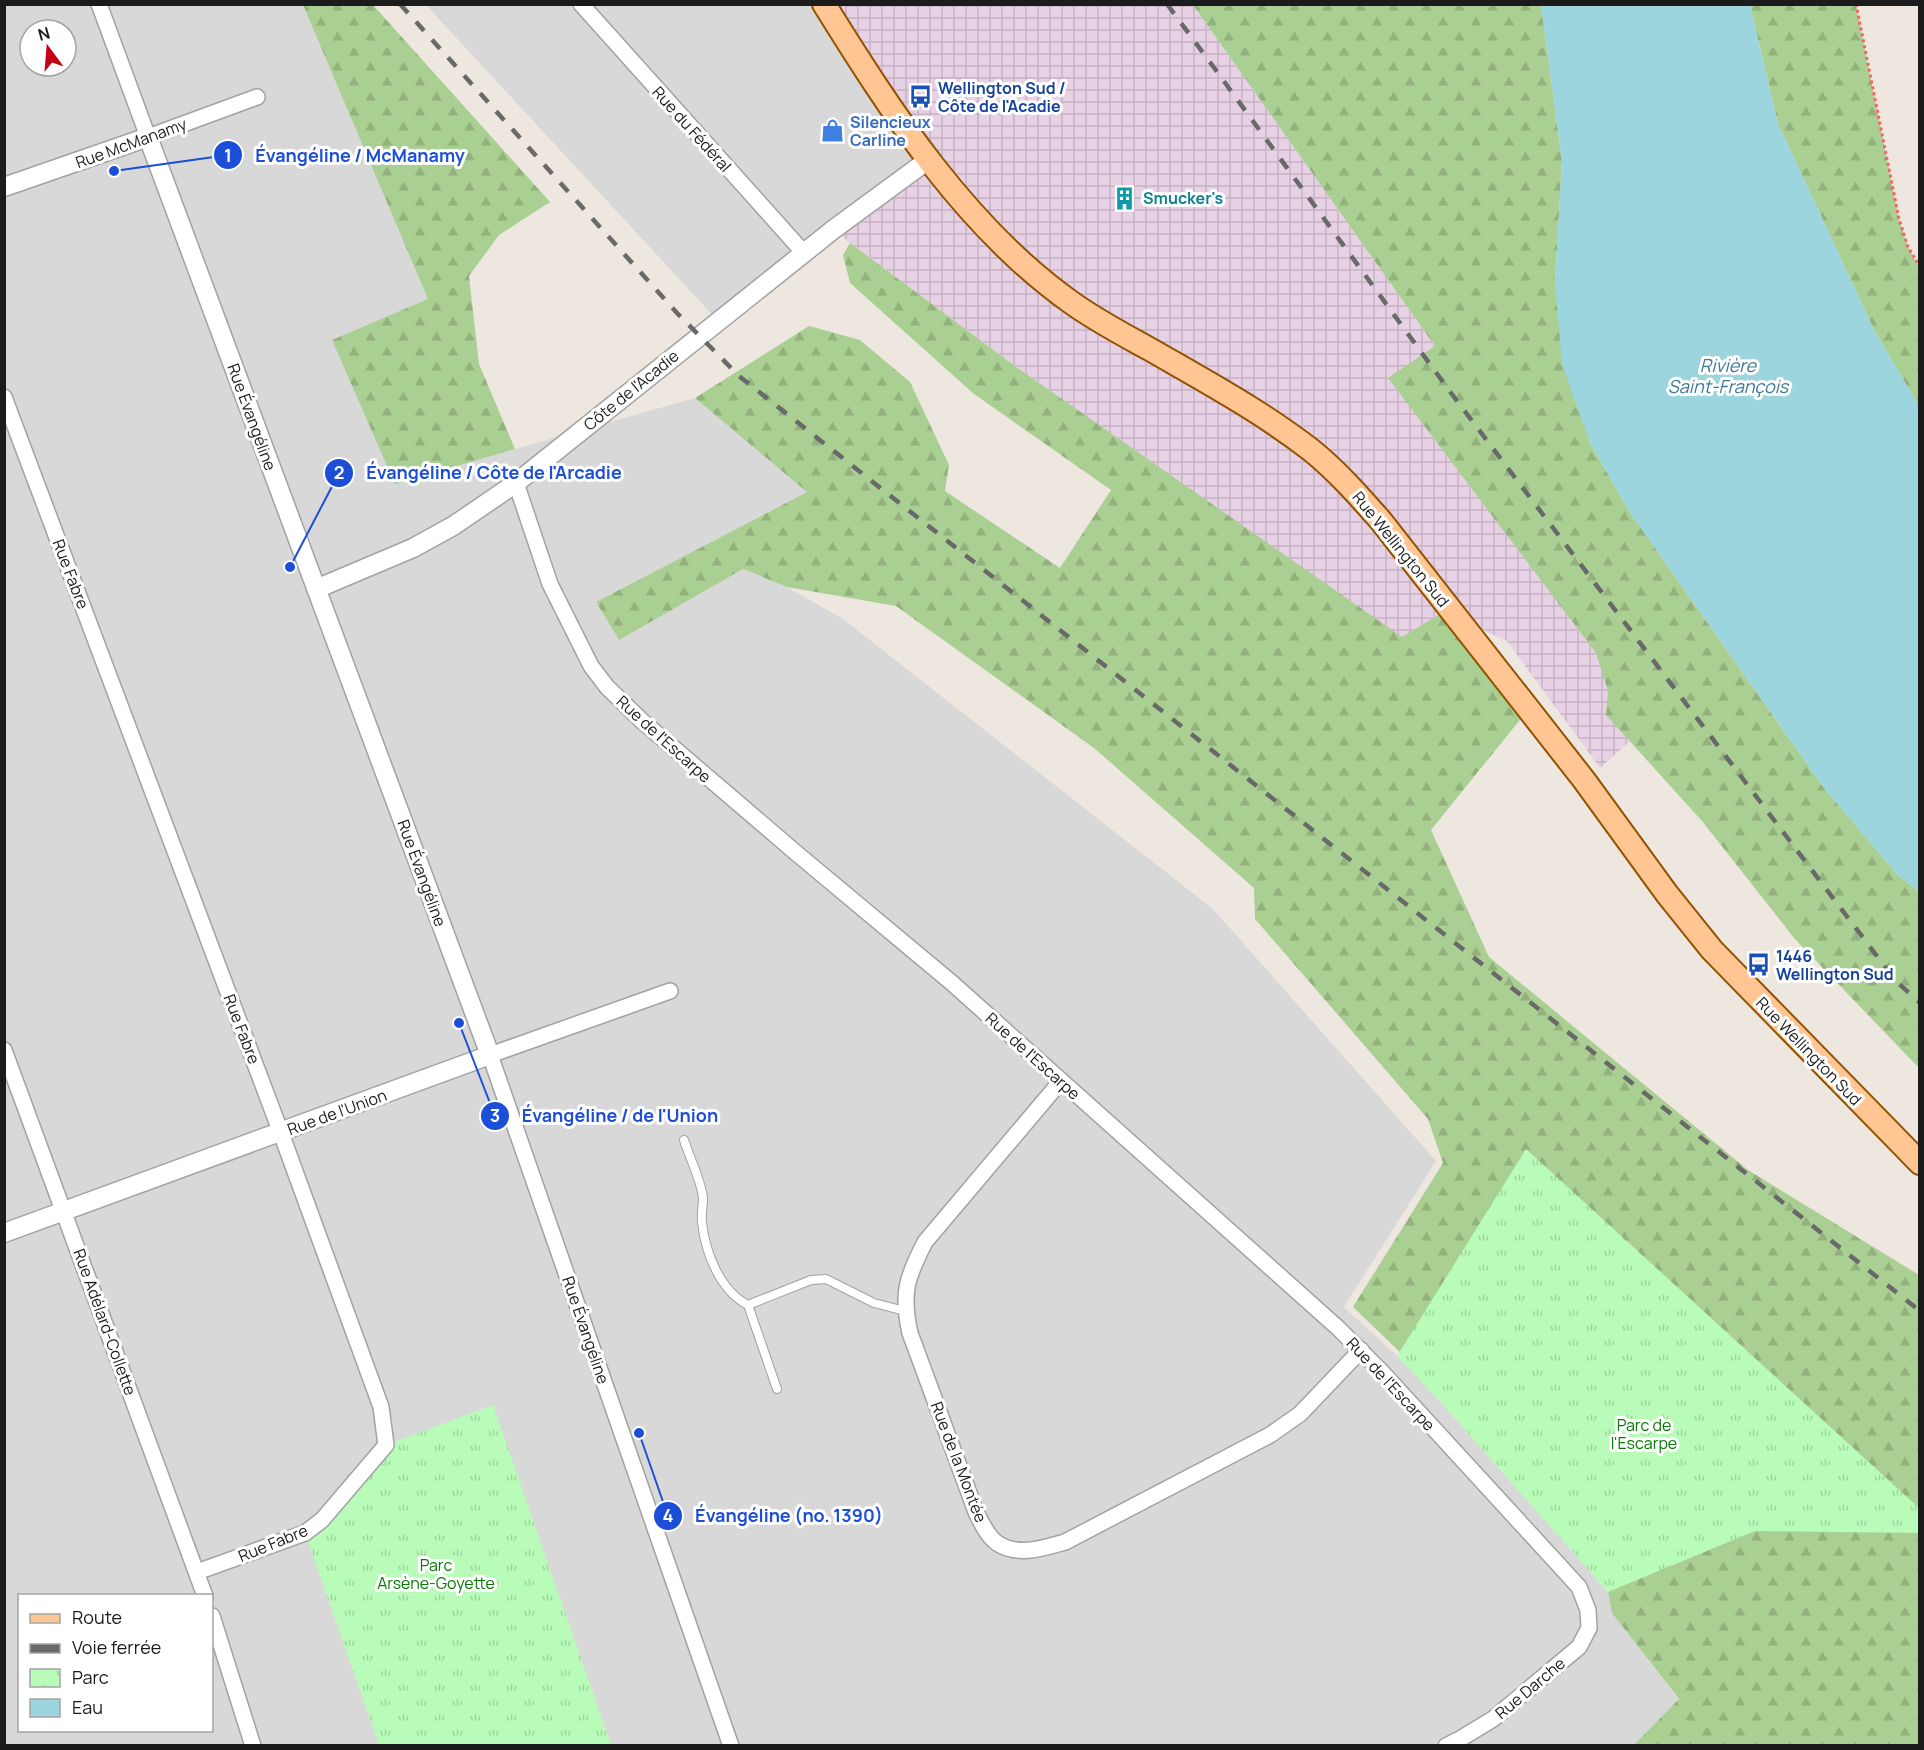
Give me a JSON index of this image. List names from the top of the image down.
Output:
{
  "streets": {
    "main road": ["Rue Wellington Sud"],
    "street": [
      "Rue du Fédéral",
      "Rue McManamy",
      "Côte de l'Acadie",
      "Rue Évangéline",
      "Rue Fabre",
      "Rue de l'Escarpe",
      "Rue de l'Union",
      "Rue Adélard-Collette",
      "Rue de la Montée",
      "Rue Darche"
    ]
  },
  "crossings": [
    ["Rue du Fédéral", "Côte de l'Acadie"],
    ["Rue McManamy", "Rue Évangéline"],
    ["Côte de l'Acadie", "Rue Évangéline"],
    ["Côte de l'Acadie", "Rue Wellington Sud"],
    ["Côte de l'Acadie", "Rue de l'Escarpe"],
    ["Rue Évangéline", "Rue de l'Union"],
    ["Rue Fabre", "Rue de l'Union"],
    ["Rue Fabre", "Rue Adélard-Collette"],
    ["Rue de l'Escarpe", "Rue de la Montée"],
    ["Rue de l'Escarpe", "Rue Darche"],
    ["Rue de l'Union", "Rue Adélard-Collette"]
  ],
  "water": ["Rivière Saint-François"],
  "parks": ["Parc de l'Escarpe", "Parc Arsène-Goyette"],
  "places": {
    "bus stop": ["Wellington Sud / Côte de l'Acadie", "1446 Wellington Sud"],
    "shop": ["Silencieux Carline"],
    "other": [
      "Évangéline / McManamy",
      "Évangéline / Côte de l'Arcadie",
      "Évangéline / de l'Union",
      "Évangéline (no. 1390)"
    ],
    "building": ["Smucker's"]
  },
  "legend": [
    "Route",
    "Voie ferrée",
    "Parc",
    "Eau"
  ],
  "north": "top"
}
